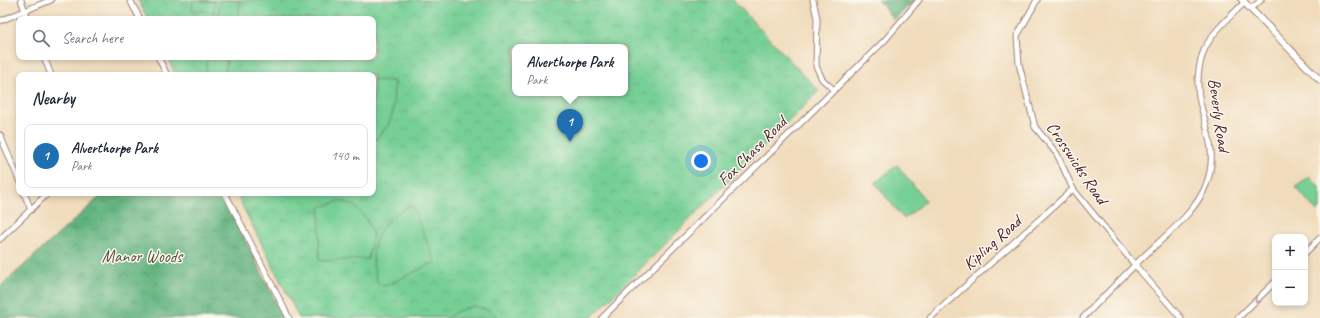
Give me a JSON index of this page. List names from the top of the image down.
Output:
{
  "streets": {
    "street": [
      "Beverly Road",
      "Fox Chase Road",
      "Crosswicks Road",
      "Kipling Road"
    ]
  },
  "crossings": [
    ["Beverly Road", "Crosswicks Road"],
    ["Crosswicks Road", "Kipling Road"]
  ],
  "parks": ["Manor Woods"],
  "page": {
    "search": "Search here",
    "popup": ["Alverthorpe Park", "Park"],
    "heading": "Nearby",
    "pins": "1",
    "list": [
      {
        "mark": "1",
        "name": "Alverthorpe Park",
        "note": "Park",
        "value": "140 m"
      }
    ],
    "map_buttons": ["+", "−"]
  }
}
